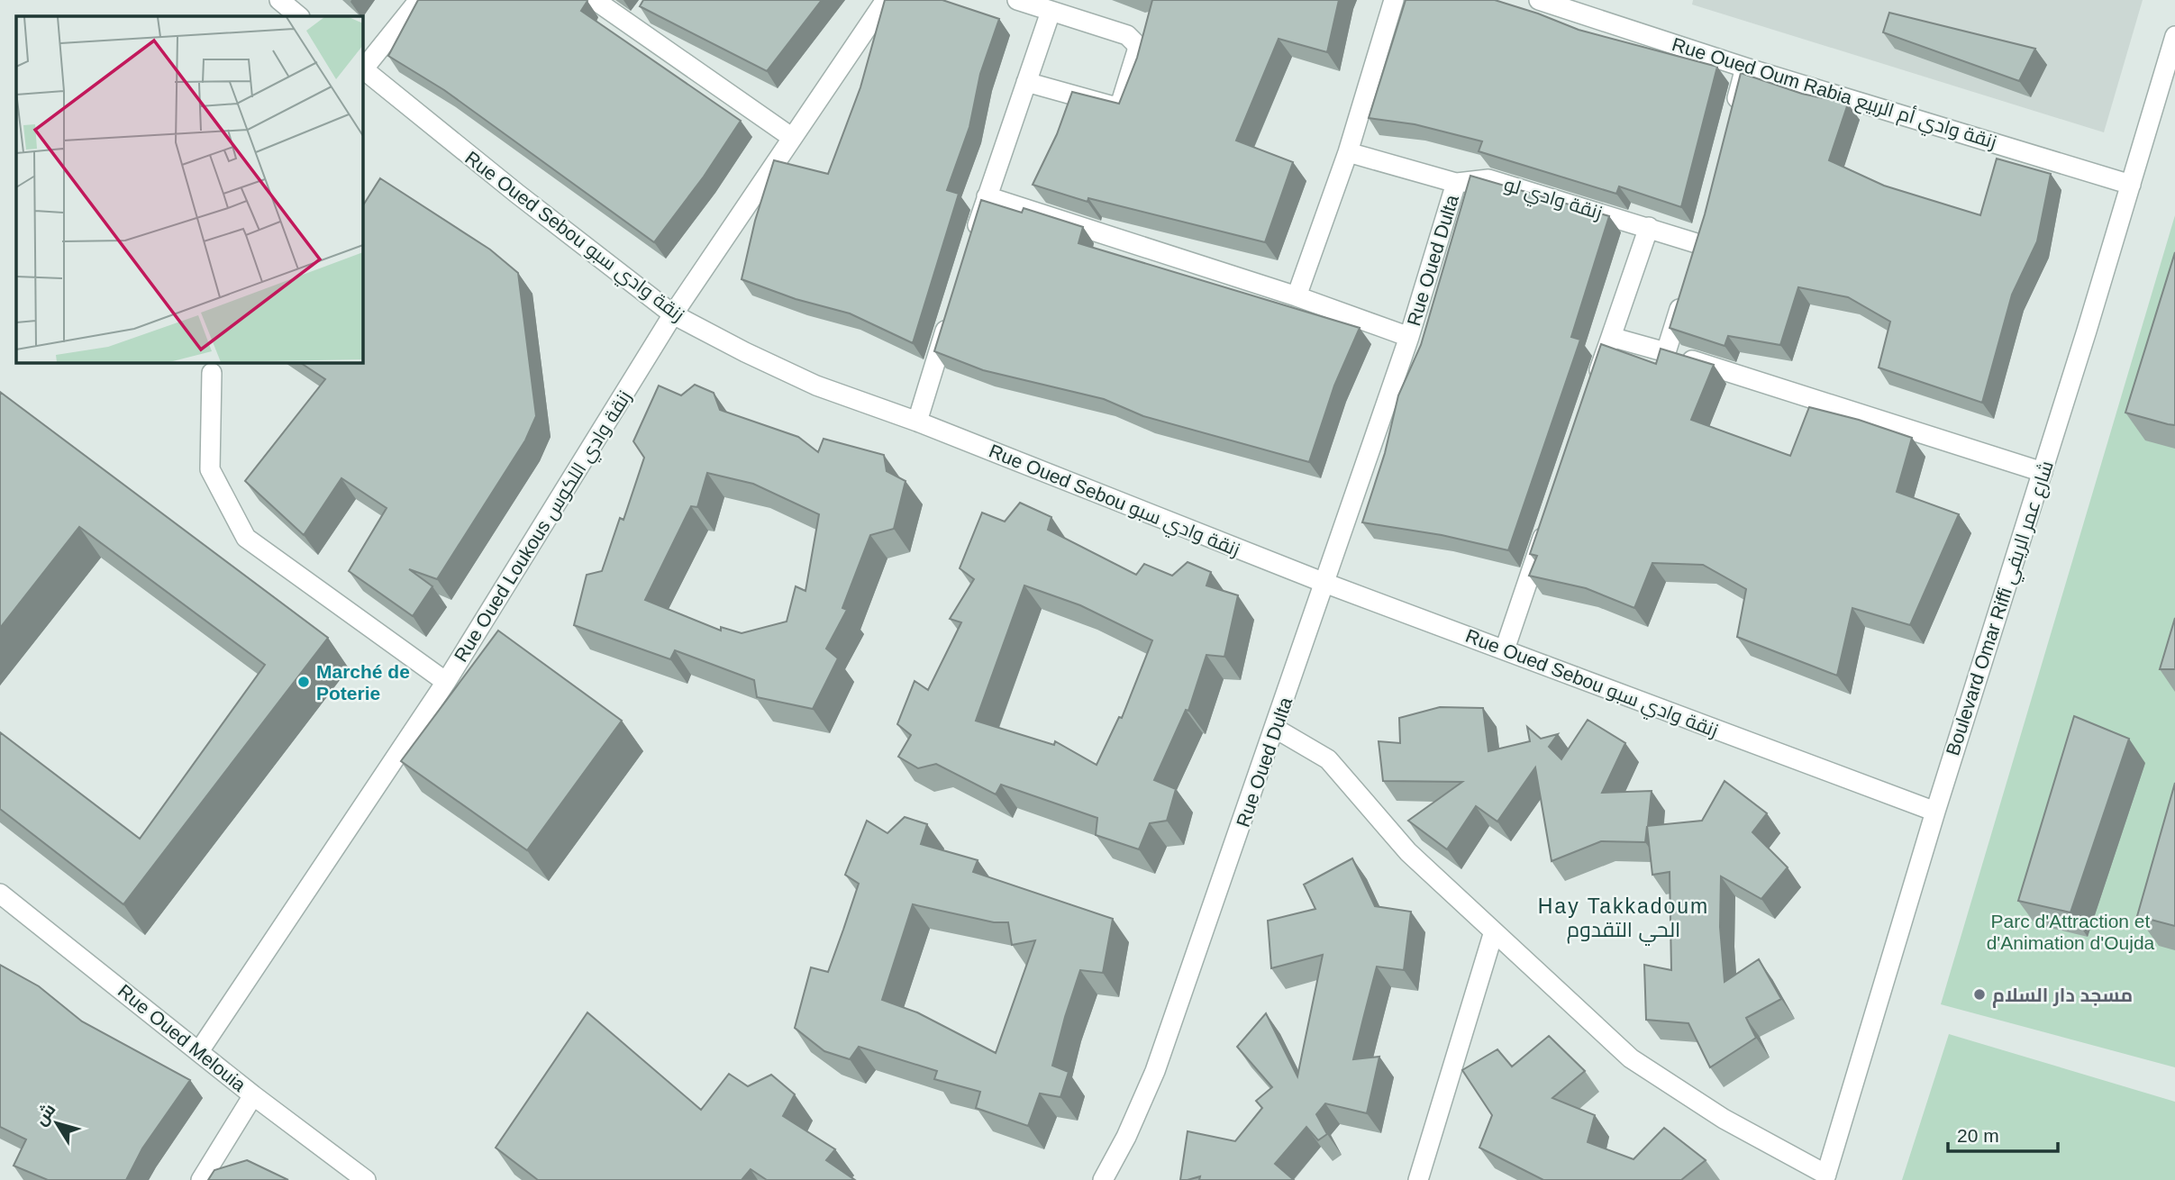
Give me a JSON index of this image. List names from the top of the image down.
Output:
{
  "streets": {
    "street": [
      "Rue Oued Oum Rabia زنقة وادي أم الربيع",
      "زنقة وادي لو",
      "Rue Oued Sebou زنقة وادي سبو",
      "Rue Oued Dulta",
      "Rue Oued Loukous زنقة وادي اللكوس",
      "Boulevard Omar Riffi شارع عمر الريفي",
      "Rue Oued Melouia"
    ]
  },
  "crossings": [
    ["Rue Oued Oum Rabia زنقة وادي أم الربيع", "Boulevard Omar Riffi شارع عمر الريفي"],
    ["زنقة وادي لو", "Rue Oued Dulta"],
    ["Rue Oued Sebou زنقة وادي سبو", "Rue Oued Dulta"],
    ["Rue Oued Sebou زنقة وادي سبو", "Rue Oued Loukous زنقة وادي اللكوس"],
    ["Rue Oued Sebou زنقة وادي سبو", "Boulevard Omar Riffi شارع عمر الريفي"],
    ["Rue Oued Loukous زنقة وادي اللكوس", "Rue Oued Melouia"]
  ],
  "districts": ["Hay Takkadoum الحي التقدوم"],
  "parks": ["Parc d'Attraction et d'Animation d'Oujda"],
  "places": ["Marché de Poterie", "مسجد دار السلام"],
  "scale_bar": "20 m",
  "north": "top left"
}
